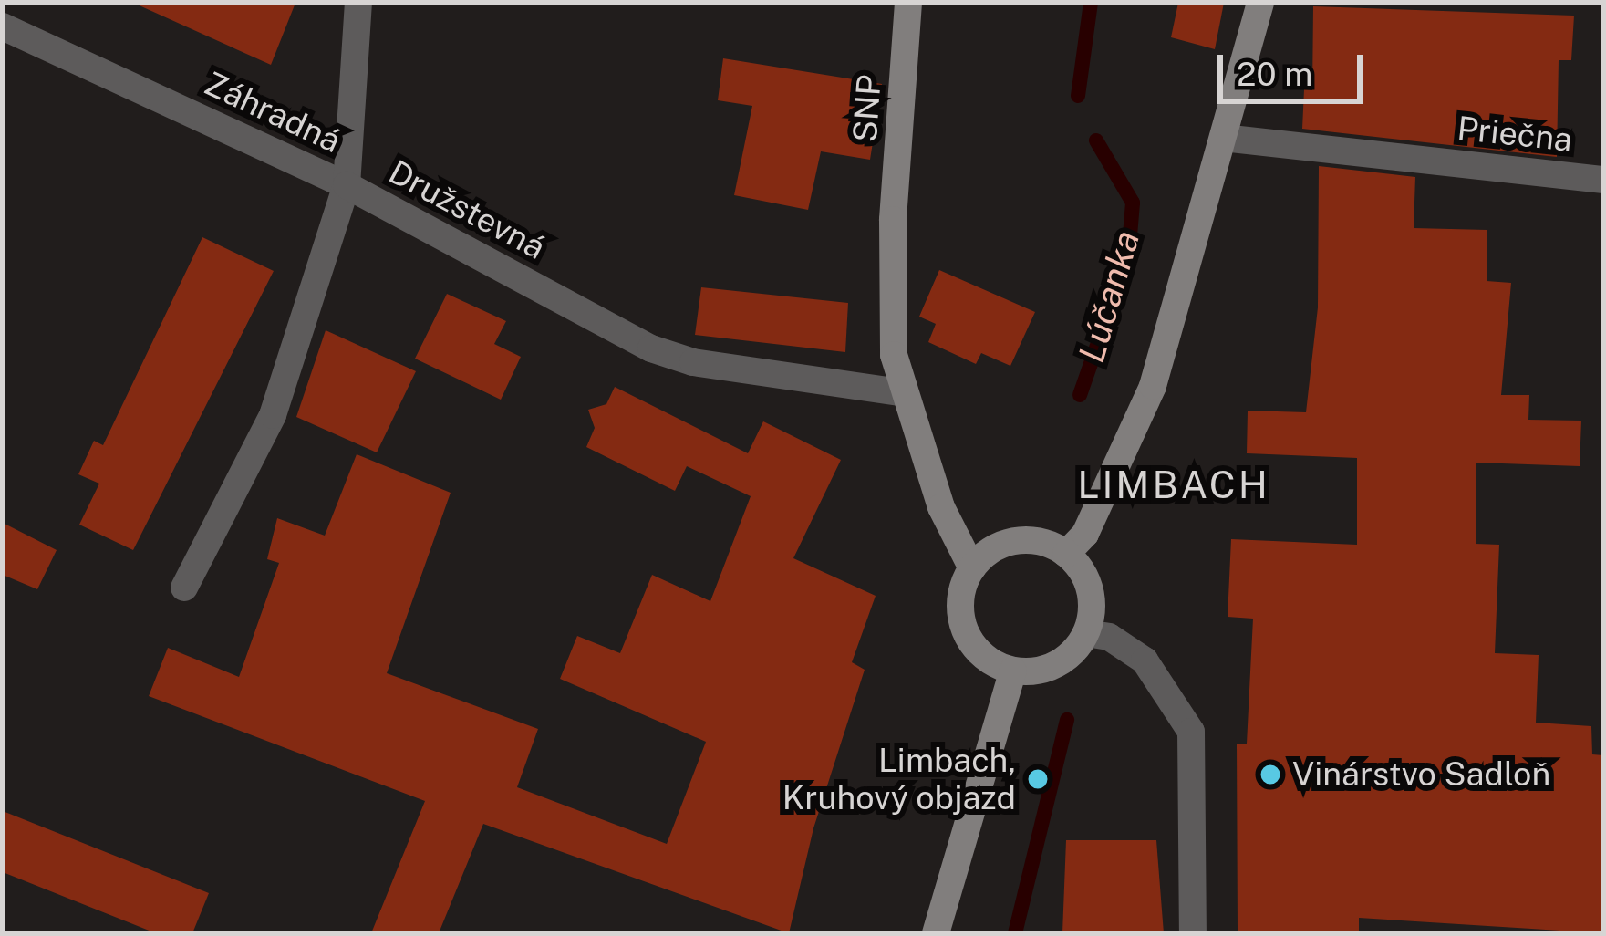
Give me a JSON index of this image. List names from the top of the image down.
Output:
{
  "streets": {
    "street": [
      "SNP",
      "Záhradná",
      "Priečna",
      "Družstevná"
    ]
  },
  "crossings": [
    ["SNP", "Družstevná"],
    ["Záhradná", "Družstevná"]
  ],
  "districts": ["LIMBACH"],
  "water": ["Lúčanka"],
  "places": ["Vinárstvo Sadloň", "Limbach, Kruhový objazd"],
  "scale_bar": "20 m"
}
